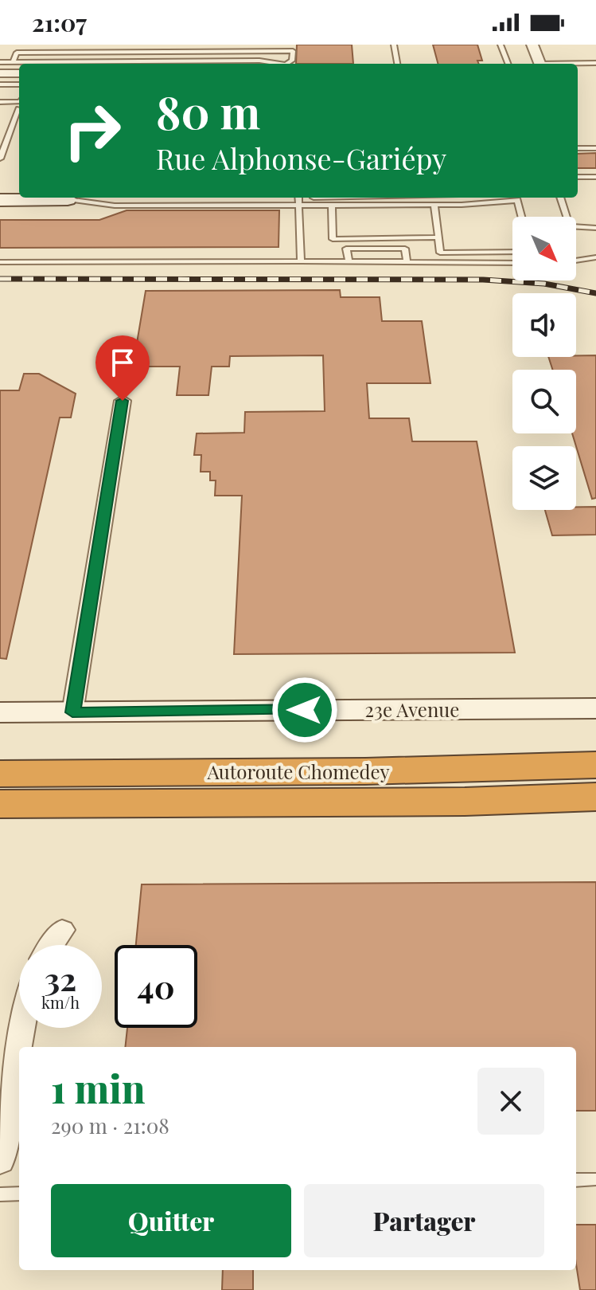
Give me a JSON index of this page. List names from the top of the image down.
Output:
{
  "streets": {
    "highway": ["Autoroute Chomedey"],
    "street": ["23e Avenue"]
  },
  "north": "bottom right",
  "page": {
    "status": "21:07",
    "turn": ["80 m", "Rue Alphonse-Gariépy"],
    "speed": "32 km/h",
    "limit": "40",
    "heading": ["1 min", "290 m · 21:08"],
    "buttons": ["Quitter", "Partager"]
  }
}
